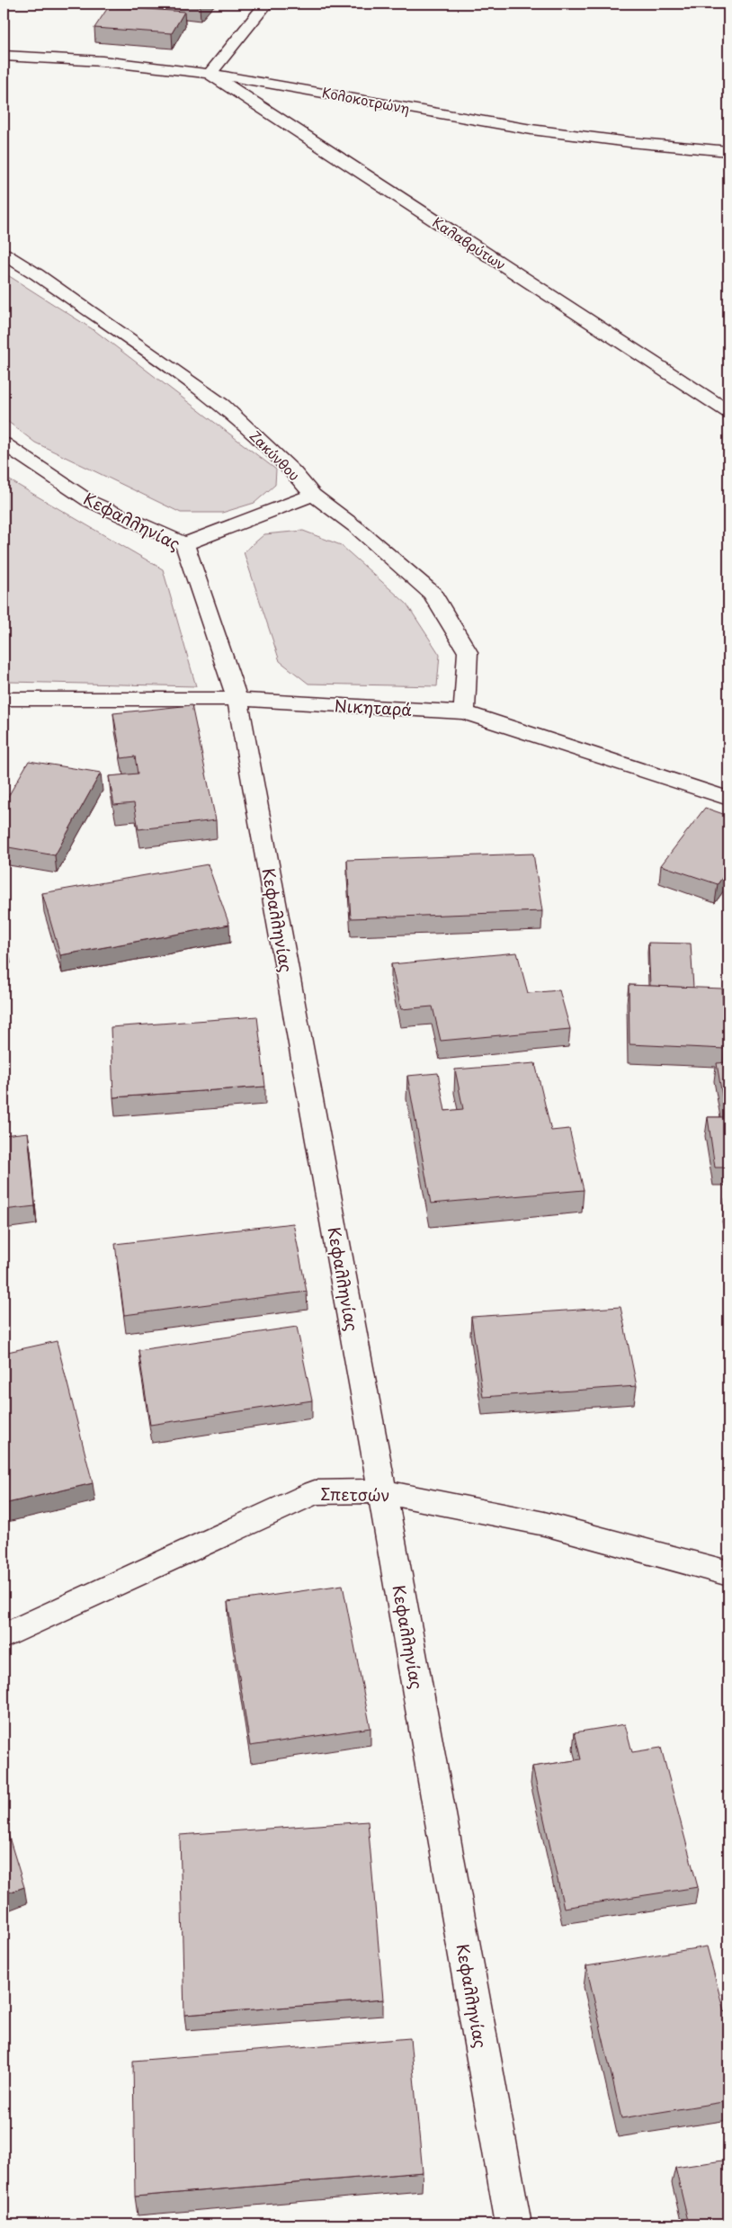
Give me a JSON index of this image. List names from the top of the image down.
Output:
{
  "streets": {
    "street": [
      "Κολοκοτρώνη",
      "Καλαβρύτων",
      "Ζακύνθου",
      "Κεφαλληνίας",
      "Νικηταρά",
      "Σπετσών"
    ]
  },
  "crossings": [
    ["Κολοκοτρώνη", "Καλαβρύτων"],
    ["Ζακύνθου", "Νικηταρά"],
    ["Κεφαλληνίας", "Νικηταρά"],
    ["Κεφαλληνίας", "Σπετσών"]
  ]
}
